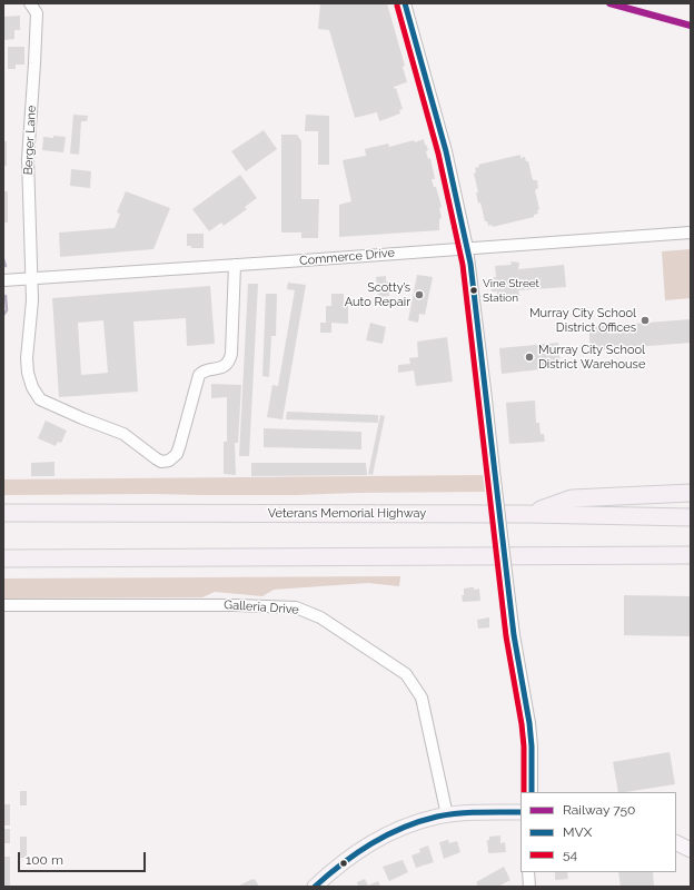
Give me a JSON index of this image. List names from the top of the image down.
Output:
{
  "streets": {
    "highway": ["Veterans Memorial Highway"],
    "street": ["Berger Lane", "Commerce Drive", "Galleria Drive"]
  },
  "crossings": [
    ["Berger Lane", "Commerce Drive"]
  ],
  "places": [
    "Vine Street Station",
    "Scotty’s Auto Repair",
    "Murray City School District Offices",
    "Murray City School District Warehouse"
  ],
  "lines": ["rail line 750", "transit line MVX", "transit line 54"],
  "legend": ["Railway 750", "MVX", "54"],
  "scale_bar": "100 m"
}
